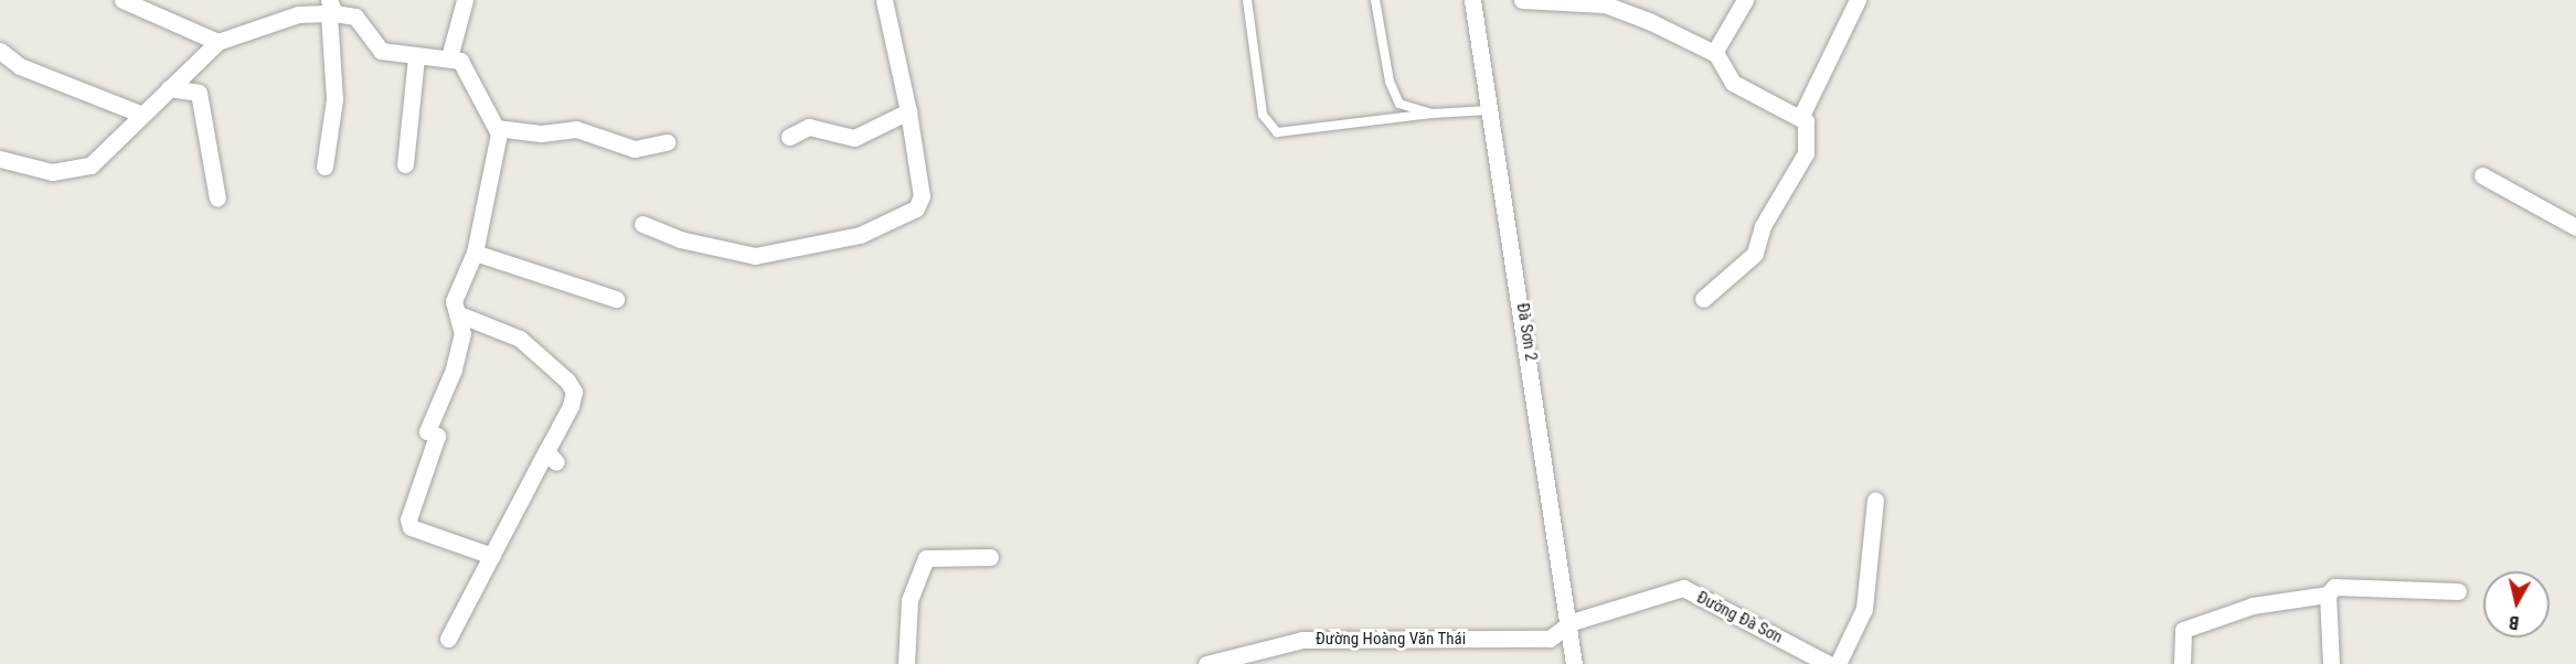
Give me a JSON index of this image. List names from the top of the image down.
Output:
{
  "streets": {
    "street": ["Đà Sơn 2", "Đường Đà Sơn", "Đường Hoàng Văn Thái"]
  },
  "crossings": [
    ["Đà Sơn 2", "Đường Đà Sơn"],
    ["Đà Sơn 2", "Đường Hoàng Văn Thái"],
    ["Đường Đà Sơn", "Đường Hoàng Văn Thái"]
  ],
  "north": "bottom"
}
